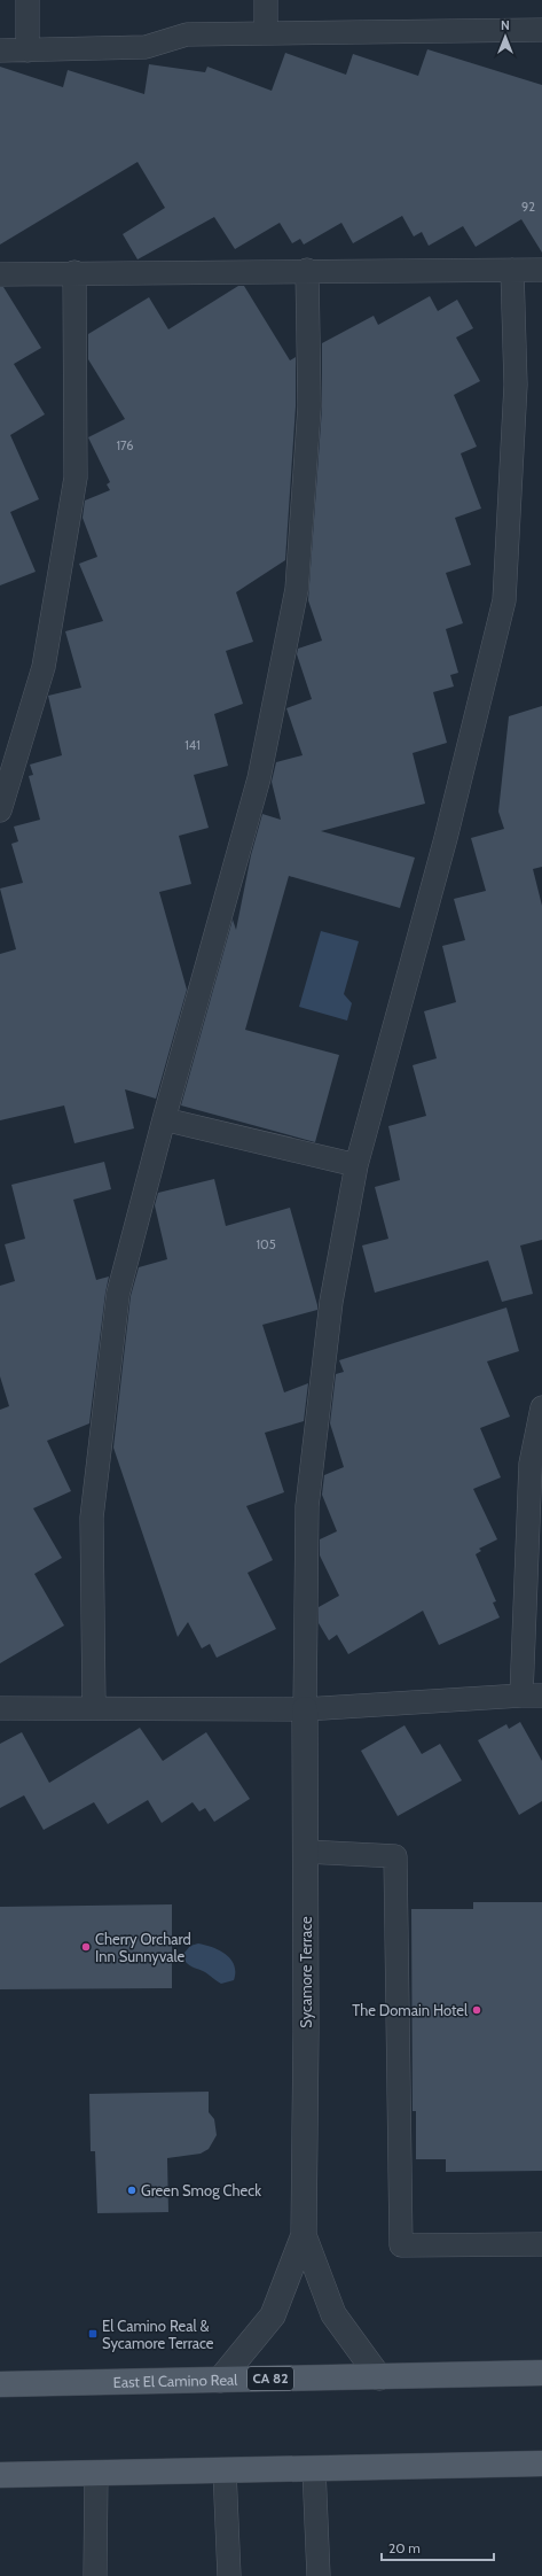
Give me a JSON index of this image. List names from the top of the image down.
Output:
{
  "streets": {
    "main road": ["CA 82", "East El Camino Real"],
    "street": ["Sycamore Terrace"]
  },
  "crossings": [
    ["Sycamore Terrace", "East El Camino Real"]
  ],
  "places": {
    "other": ["Cherry Orchard Inn Sunnyvale", "The Domain Hotel", "Green Smog Check"],
    "transit": ["El Camino Real & Sycamore Terrace"]
  },
  "house_numbers": [
    "92",
    "176",
    "141",
    "105"
  ],
  "scale_bar": "20 m",
  "north": "top"
}
